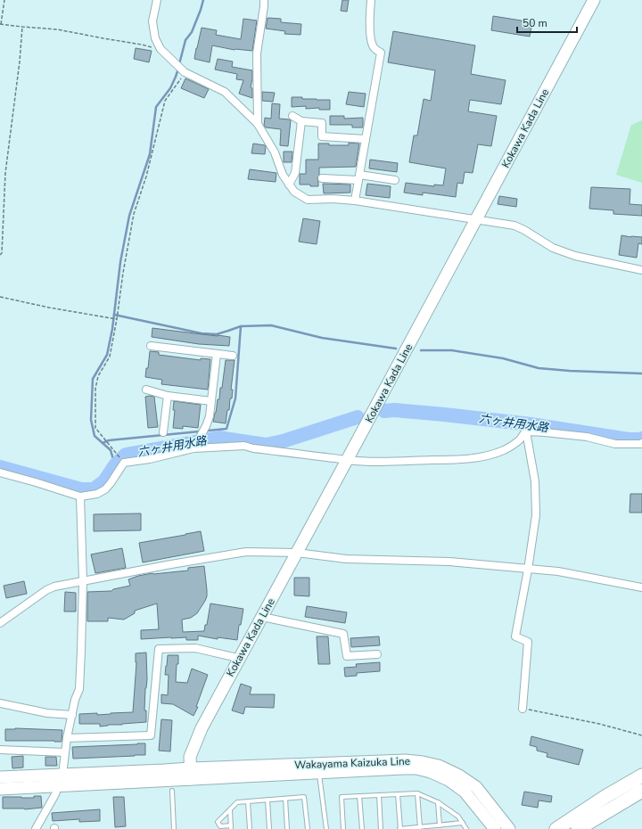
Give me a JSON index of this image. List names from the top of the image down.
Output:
{
  "streets": {
    "main road": ["Kokawa Kada Line", "Wakayama Kaizuka Line"]
  },
  "crossings": [
    ["Kokawa Kada Line", "Wakayama Kaizuka Line"]
  ],
  "water": ["六ヶ井用水路"],
  "scale_bar": "50 m"
}
